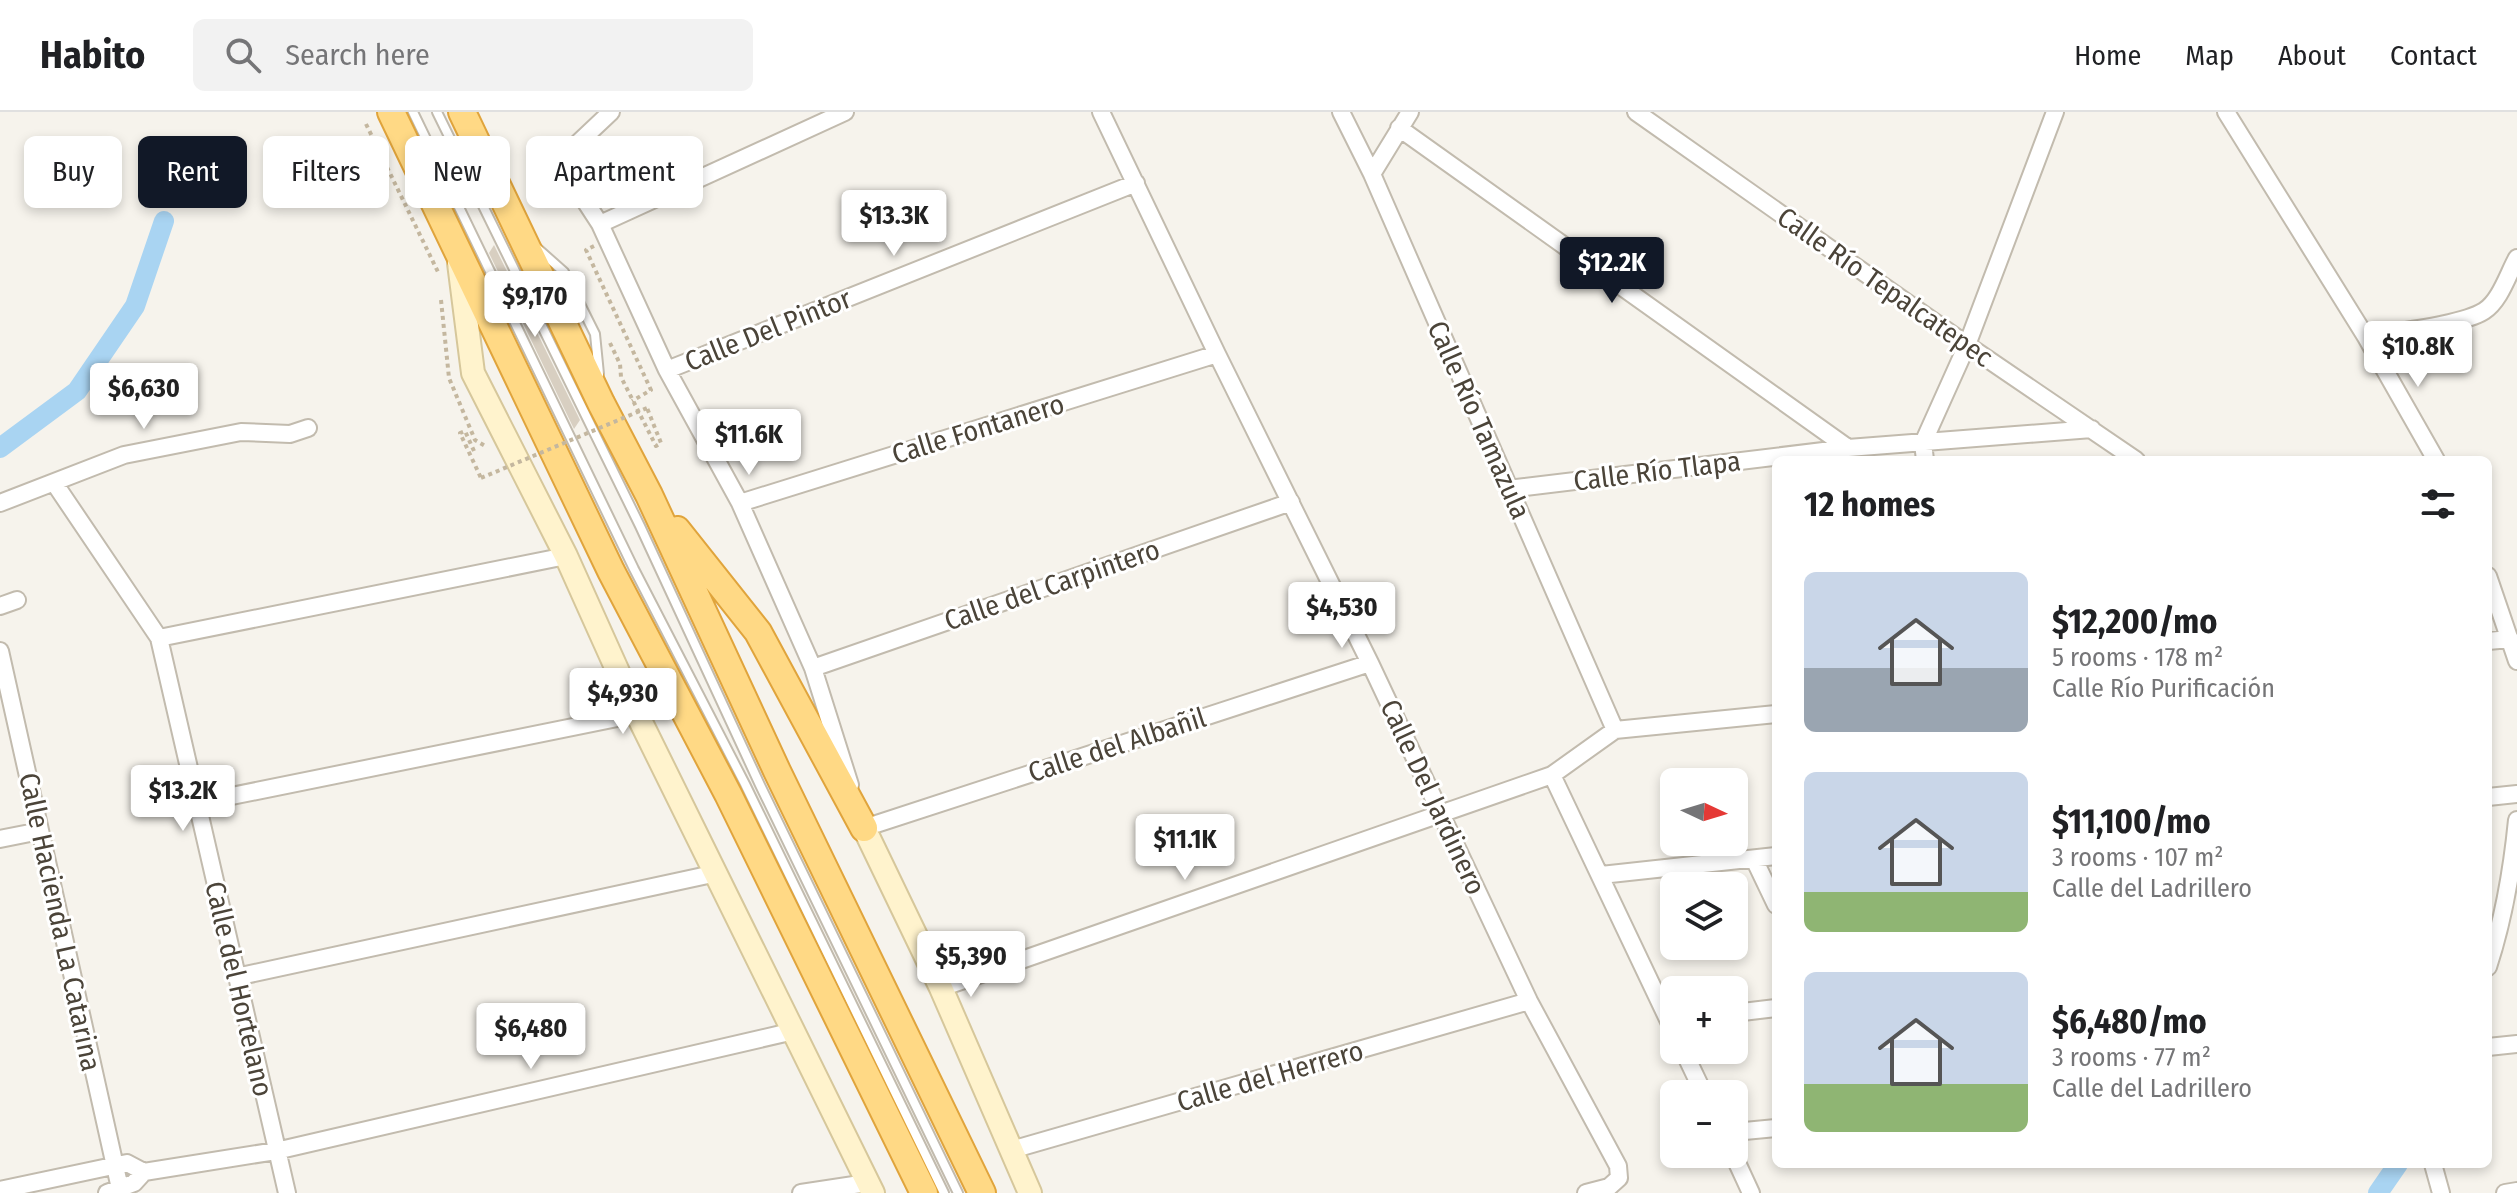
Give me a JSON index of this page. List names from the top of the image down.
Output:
{
  "streets": {
    "street": [
      "Calle Río Tepalcatepec",
      "Calle Del Pintor",
      "Calle Río Tamazula",
      "Calle Fontanero",
      "Calle Río Tlapa",
      "Calle del Carpintero",
      "Calle del Albañil",
      "Calle Del Jardinero",
      "Calle Hacienda La Catarina",
      "Calle del Hortelano",
      "Calle del Herrero"
    ]
  },
  "crossings": [
    ["Calle Río Tepalcatepec", "Calle Río Tlapa"],
    ["Calle Del Pintor", "Calle Del Jardinero"],
    ["Calle Río Tamazula", "Calle Río Tlapa"],
    ["Calle Fontanero", "Calle Del Jardinero"],
    ["Calle del Carpintero", "Calle Del Jardinero"],
    ["Calle del Albañil", "Calle Del Jardinero"],
    ["Calle Del Jardinero", "Calle del Herrero"]
  ],
  "north": "right",
  "page": {
    "header": "Habito",
    "search": "Search here",
    "nav": [
      "Home",
      "Map",
      "About",
      "Contact"
    ],
    "chip": [
      "Buy",
      "Rent",
      "Filters",
      "New",
      "Apartment"
    ],
    "price": [
      "$13.3K",
      "$12.2K",
      "$9,170",
      "$10.8K",
      "$6,630",
      "$11.6K",
      "$4,530",
      "$4,930",
      "$13.2K",
      "$11.1K",
      "$5,390",
      "$6,480"
    ],
    "heading": "12 homes",
    "list": [
      {
        "name": "$12,200/mo",
        "note": "5 rooms · 178 m² · Calle Río Purificación"
      },
      {
        "name": "$11,100/mo",
        "note": "3 rooms · 107 m² · Calle del Ladrillero"
      },
      {
        "name": "$6,480/mo",
        "note": "3 rooms · 77 m² · Calle del Ladrillero"
      }
    ],
    "map_buttons": ["+", "−"]
  }
}
